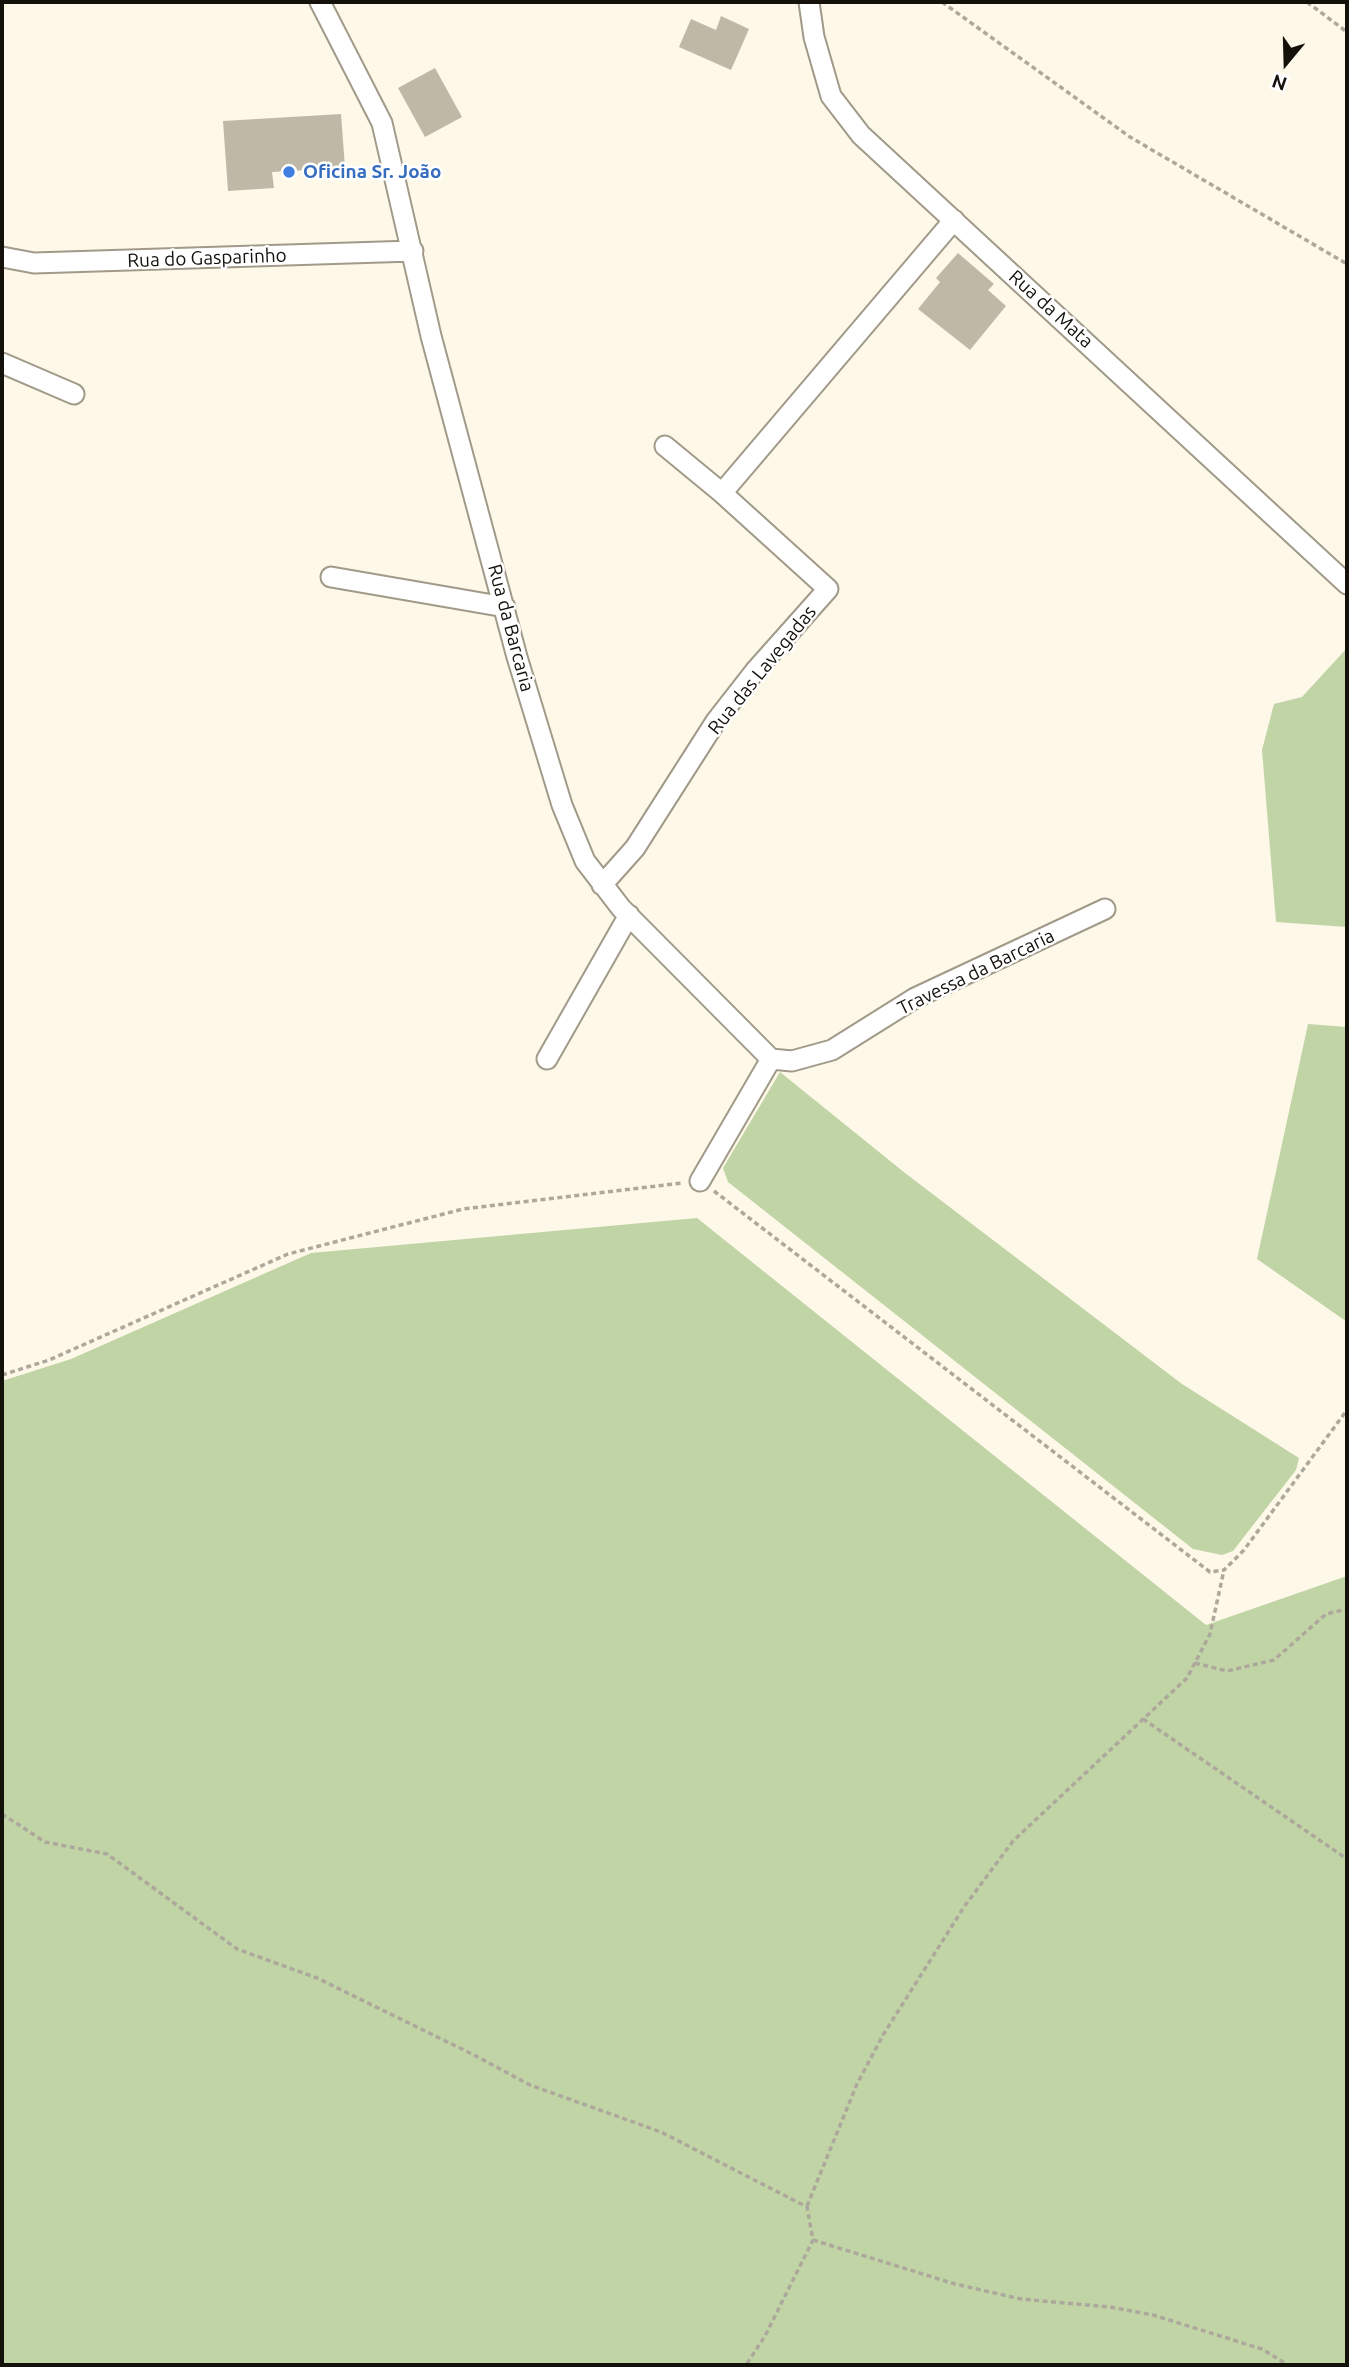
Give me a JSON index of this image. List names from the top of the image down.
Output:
{
  "streets": {
    "street": [
      "Rua do Gasparinho",
      "Rua da Mata",
      "Rua da Barcaria",
      "Rua das Lavegadas",
      "Travessa da Barcaria"
    ]
  },
  "crossings": [
    ["Rua do Gasparinho", "Rua da Barcaria"],
    ["Rua da Barcaria", "Rua das Lavegadas"],
    ["Rua da Barcaria", "Travessa da Barcaria"]
  ],
  "places": ["Oficina Sr. João"],
  "north": "bottom"
}
